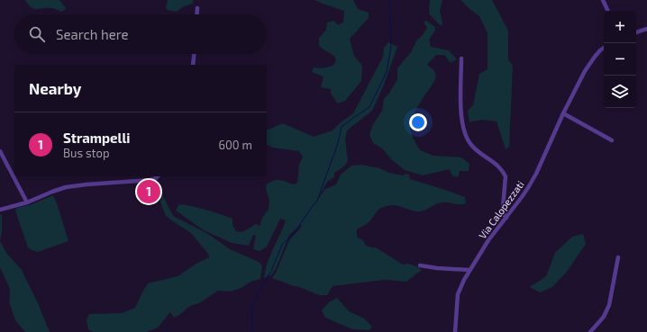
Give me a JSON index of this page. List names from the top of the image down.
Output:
{
  "streets": {
    "street": ["Via Calopezzati"]
  },
  "page": {
    "map_buttons": ["+", "−"],
    "search": "Search here",
    "heading": "Nearby",
    "list": [
      {
        "mark": "1",
        "name": "Strampelli",
        "note": "Bus stop",
        "value": "600 m"
      }
    ],
    "pins": "1"
  }
}
